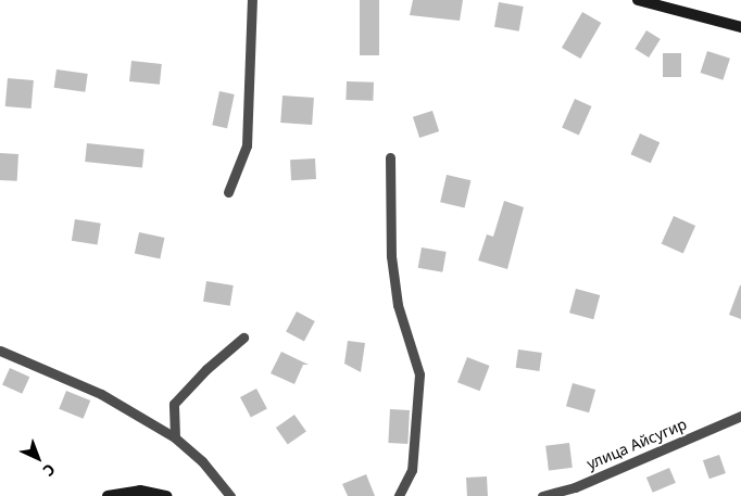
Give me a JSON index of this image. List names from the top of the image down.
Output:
{
  "streets": {
    "street": ["улица Айсугир"]
  },
  "north": "bottom right"
}
